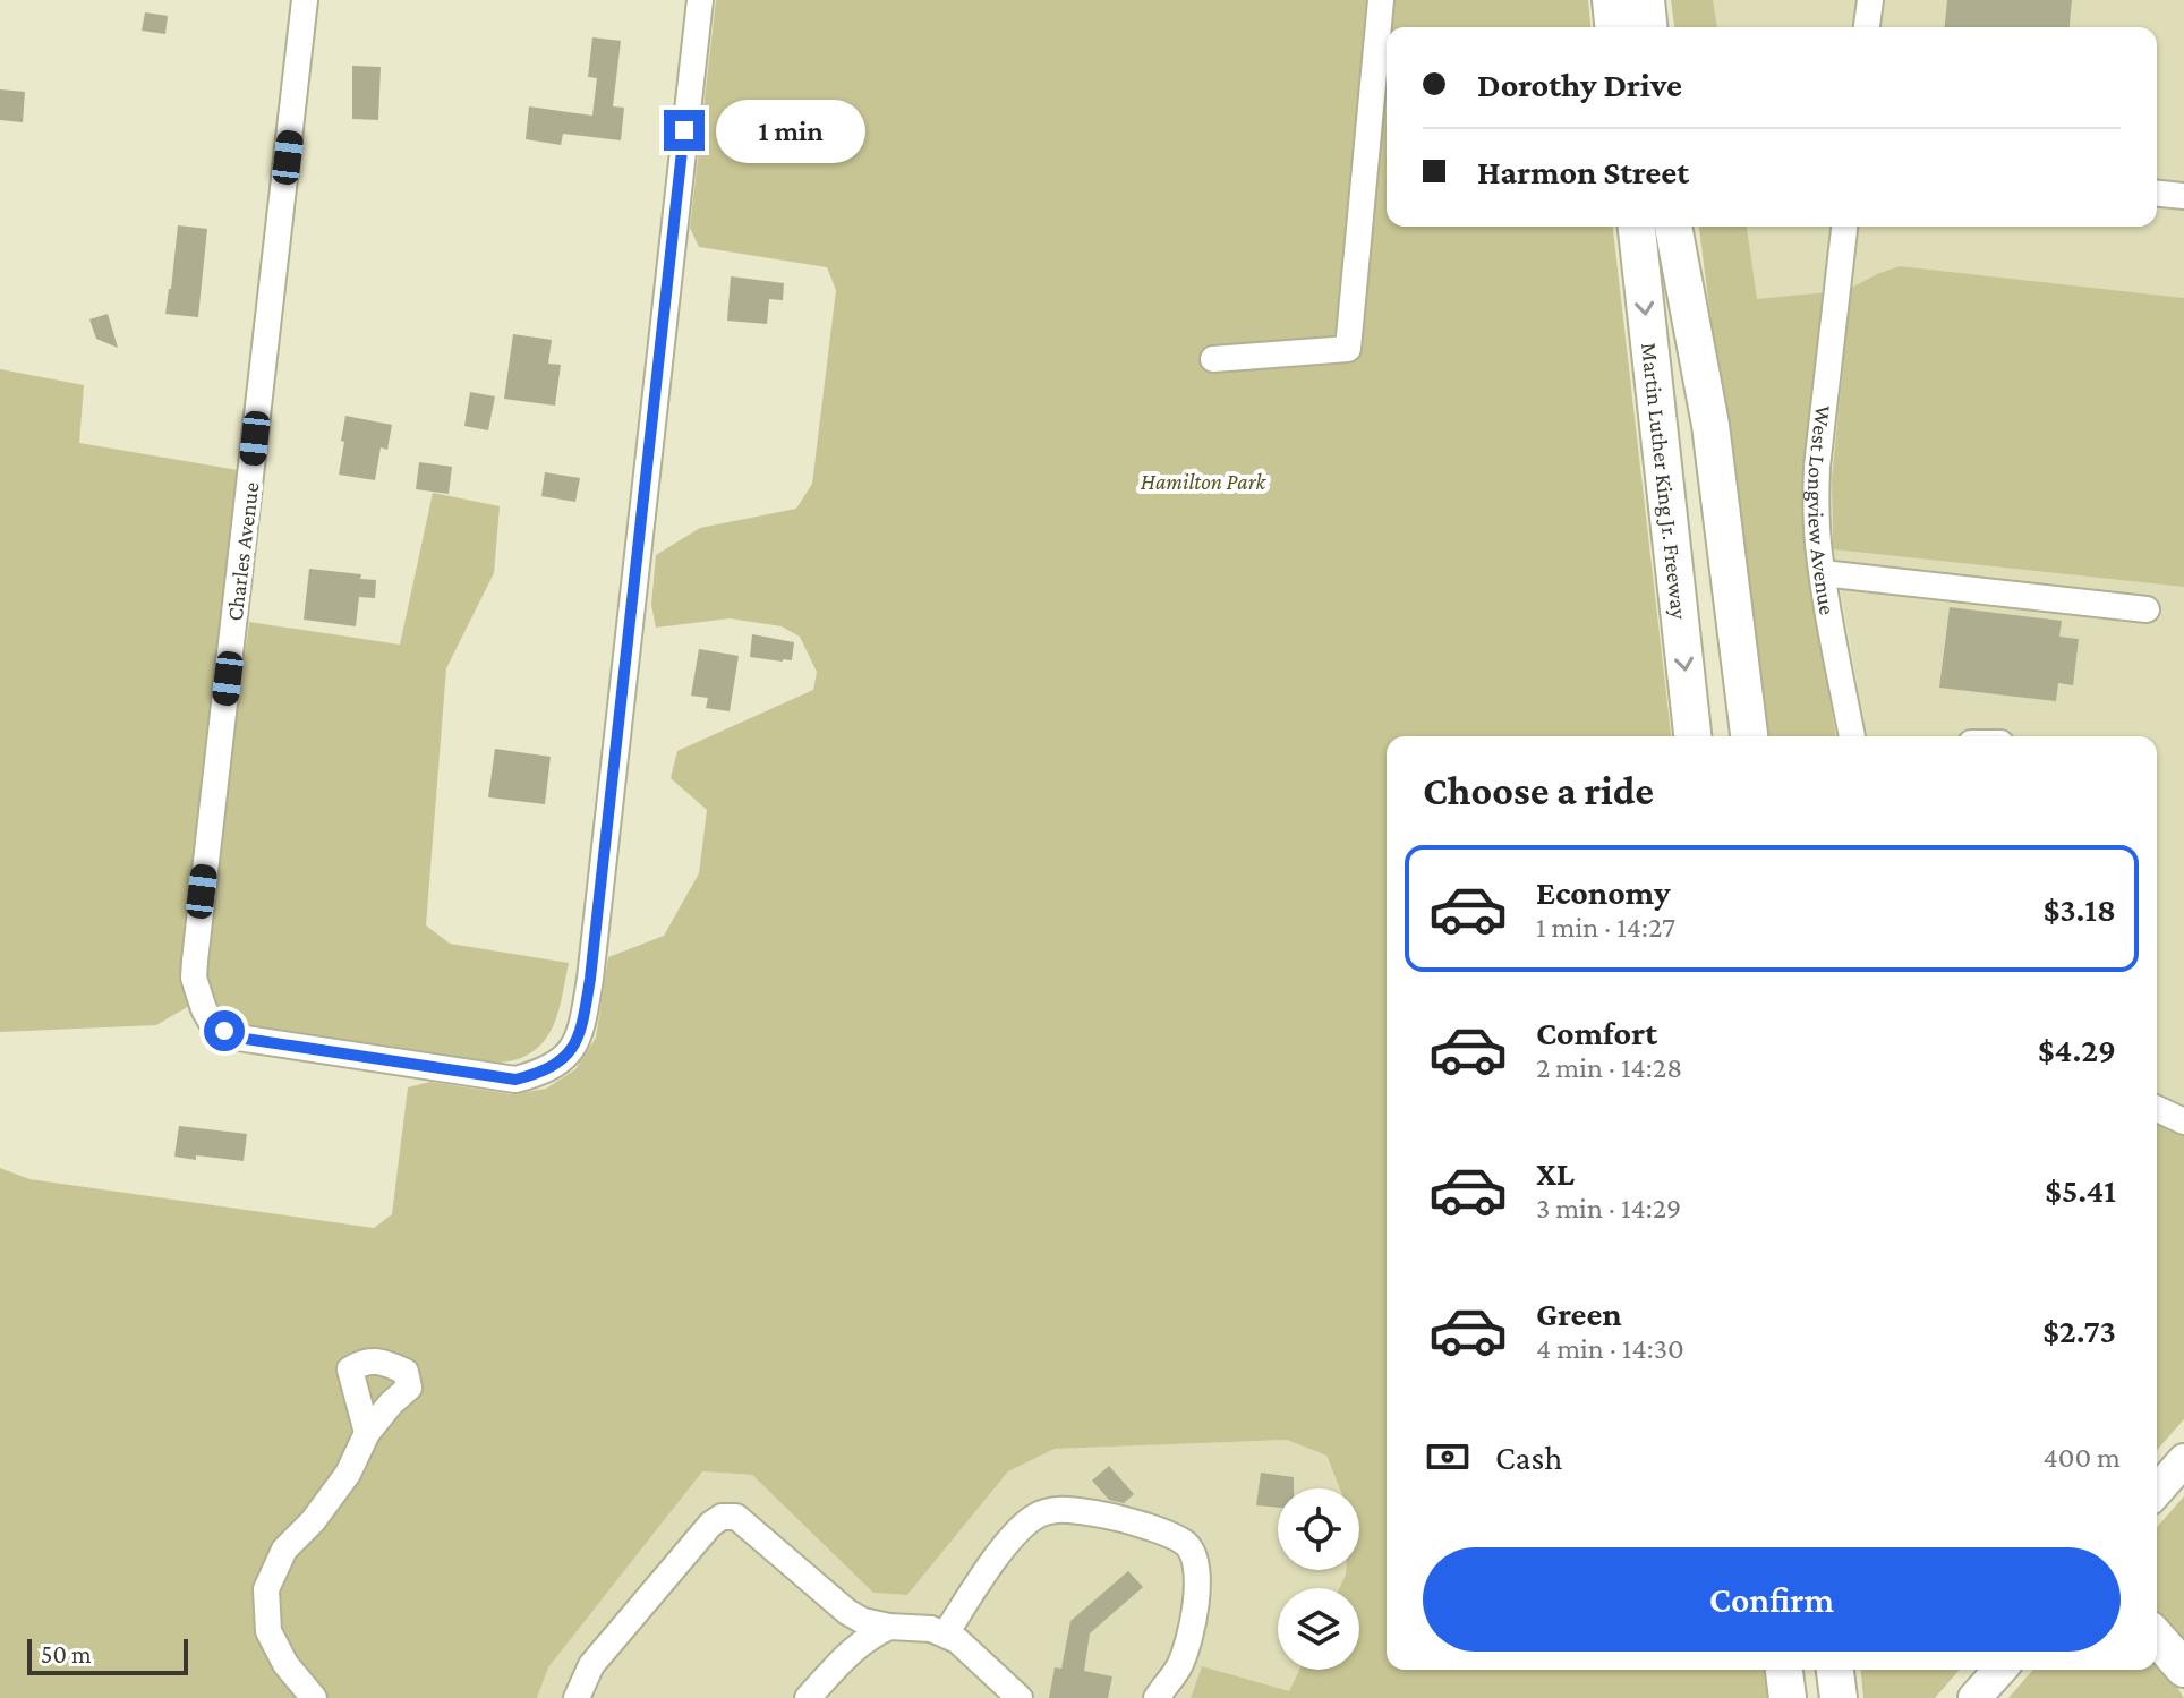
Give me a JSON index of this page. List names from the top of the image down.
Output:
{
  "streets": {
    "highway": ["Martin Luther King Jr. Freeway"],
    "street": ["West Longview Avenue", "Charles Avenue"]
  },
  "parks": ["Hamilton Park"],
  "scale_bar": "50 m",
  "page": {
    "banner": ["Dorothy Drive", "Harmon Street"],
    "bubble": "1 min",
    "heading": "Choose a ride",
    "list": [
      {
        "name": "Economy",
        "note": "1 min · 14:27",
        "value": "$3.18"
      },
      {
        "name": "Comfort",
        "note": "2 min · 14:28",
        "value": "$4.29"
      },
      {
        "name": "XL",
        "note": "3 min · 14:29",
        "value": "$5.41"
      },
      {
        "name": "Green",
        "note": "4 min · 14:30",
        "value": "$2.73"
      }
    ],
    "pay": ["Cash", "400 m"],
    "buttons": "Confirm",
    "scale": "50 m"
  }
}
